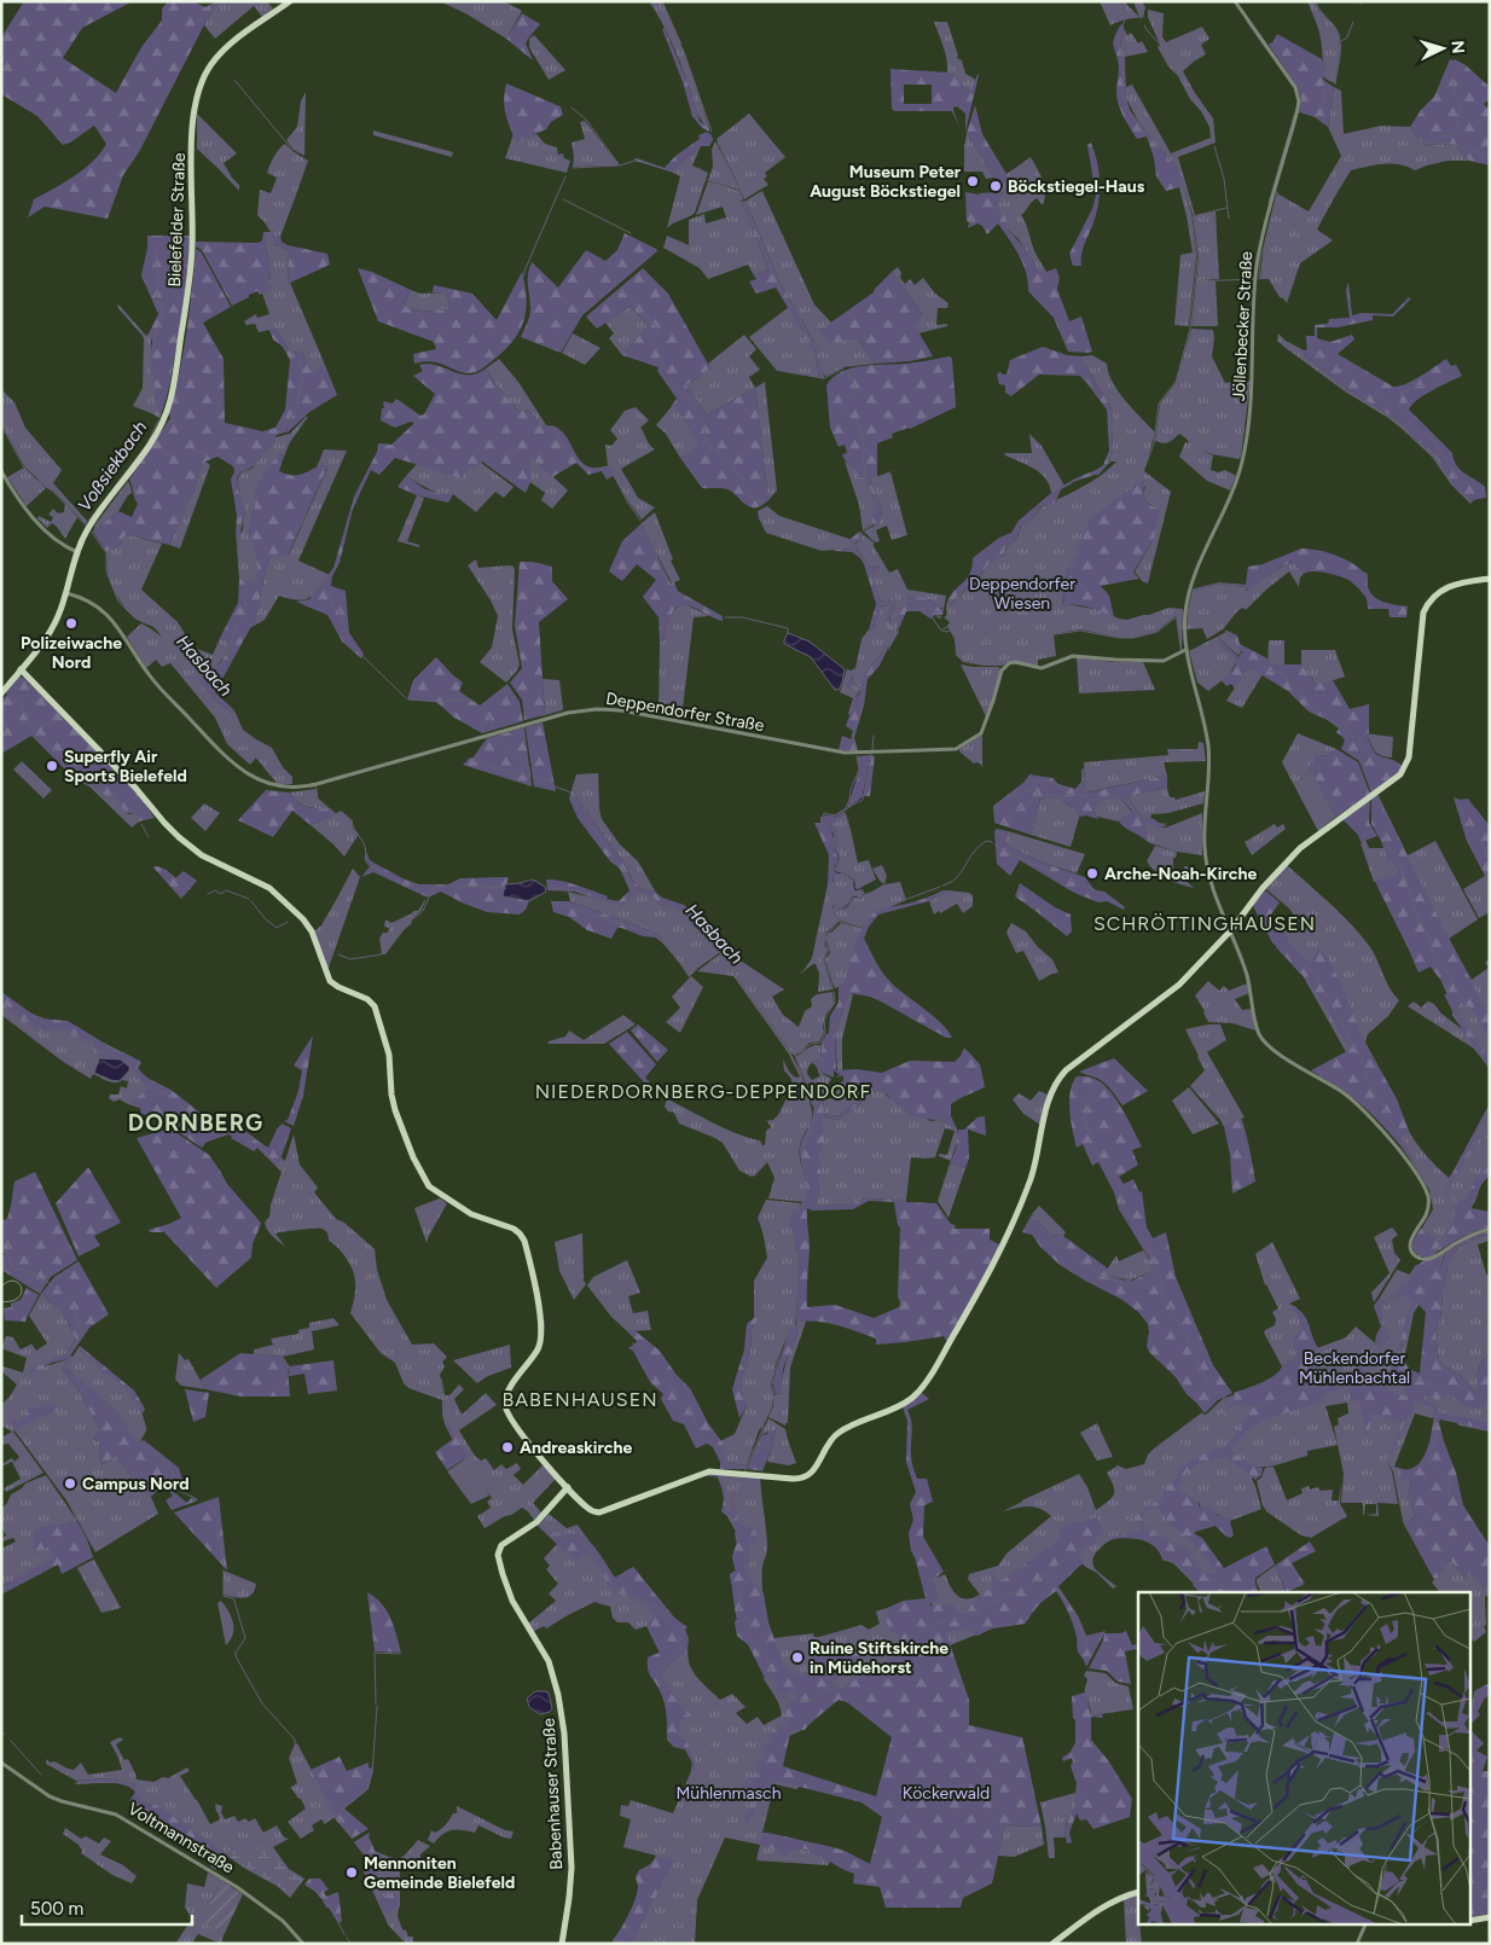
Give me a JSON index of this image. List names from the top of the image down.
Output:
{
  "streets": {
    "main road": ["Bielefelder Straße", "Babenhauser Straße"],
    "street": ["Jöllenbecker Straße", "Deppendorfer Straße", "Voltmannstraße"]
  },
  "crossings": [
    ["Bielefelder Straße", "Deppendorfer Straße"],
    ["Jöllenbecker Straße", "Deppendorfer Straße"]
  ],
  "districts": [
    "SCHRÖTTINGHAUSEN",
    "NIEDERDORNBERG-DEPPENDORF",
    "DORNBERG",
    "BABENHAUSEN"
  ],
  "water": ["Voßsiekbach", "Hasbach"],
  "parks": [
    "Deppendorfer Wiesen",
    "Beckendorfer Mühlenbachtal",
    "Mühlenmasch",
    "Köckerwald"
  ],
  "places": [
    "Museum Peter August Böckstiegel",
    "Böckstiegel-Haus",
    "Polizeiwache Nord",
    "Superfly Air Sports Bielefeld",
    "Arche-Noah-Kirche",
    "Andreaskirche",
    "Campus Nord",
    "Ruine Stiftskirche in Müdehorst",
    "Mennoniten Gemeinde Bielefeld"
  ],
  "scale_bar": "500 m",
  "north": "right"
}
